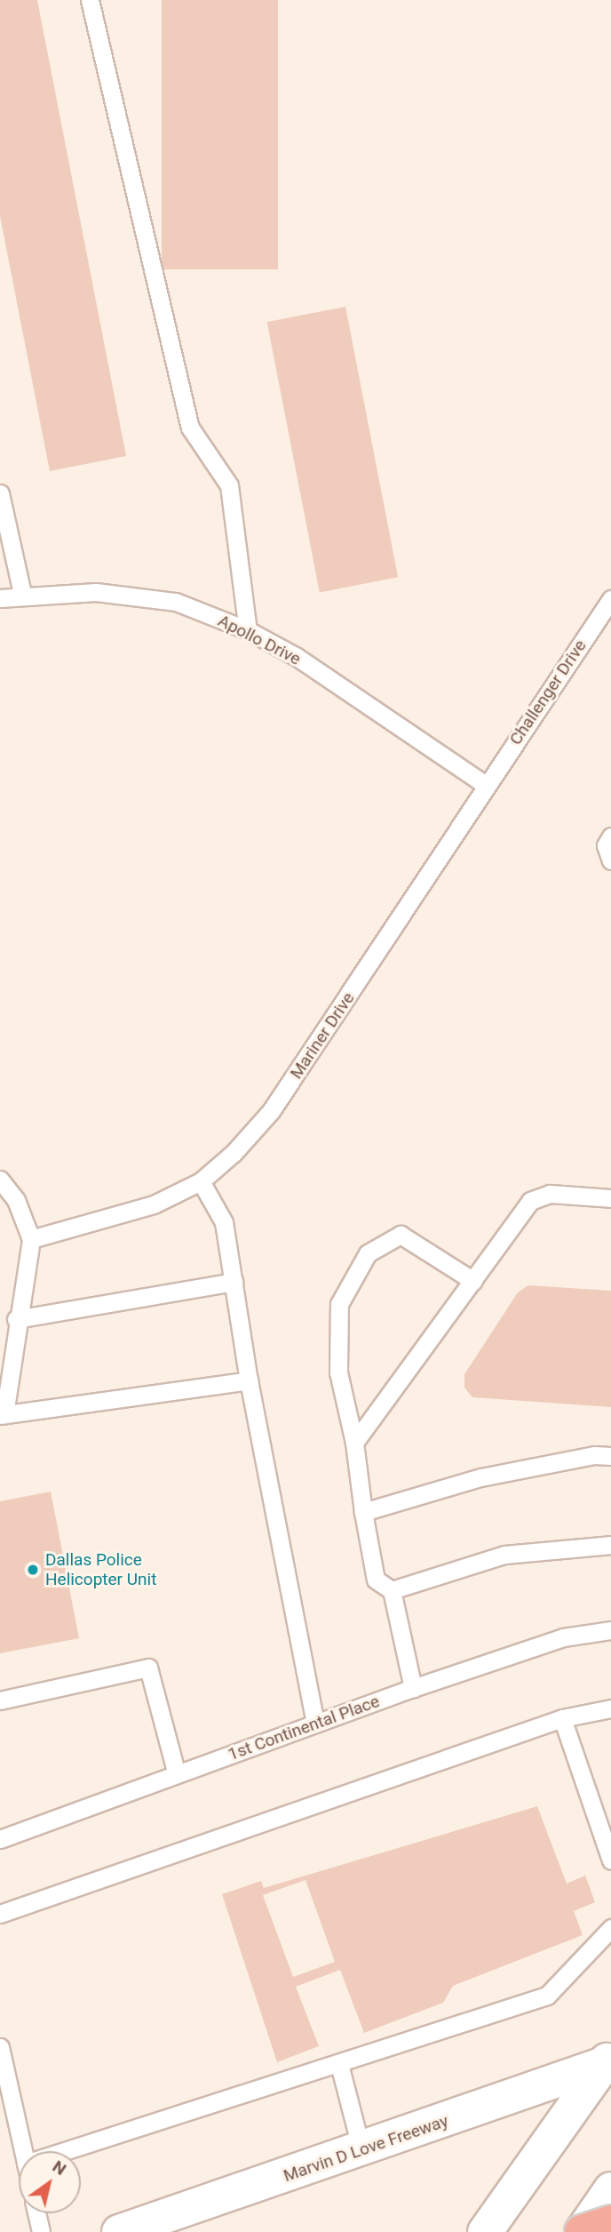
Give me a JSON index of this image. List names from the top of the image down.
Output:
{
  "streets": {
    "main road": ["Marvin D Love Freeway"],
    "lane": [
      "Apollo Drive",
      "Challenger Drive",
      "Mariner Drive",
      "1st Continental Place"
    ]
  },
  "crossings": [
    ["Apollo Drive", "Challenger Drive"],
    ["Apollo Drive", "Mariner Drive"],
    ["Challenger Drive", "Mariner Drive"]
  ],
  "places": ["Dallas Police Helicopter Unit"],
  "north": "top right"
}
